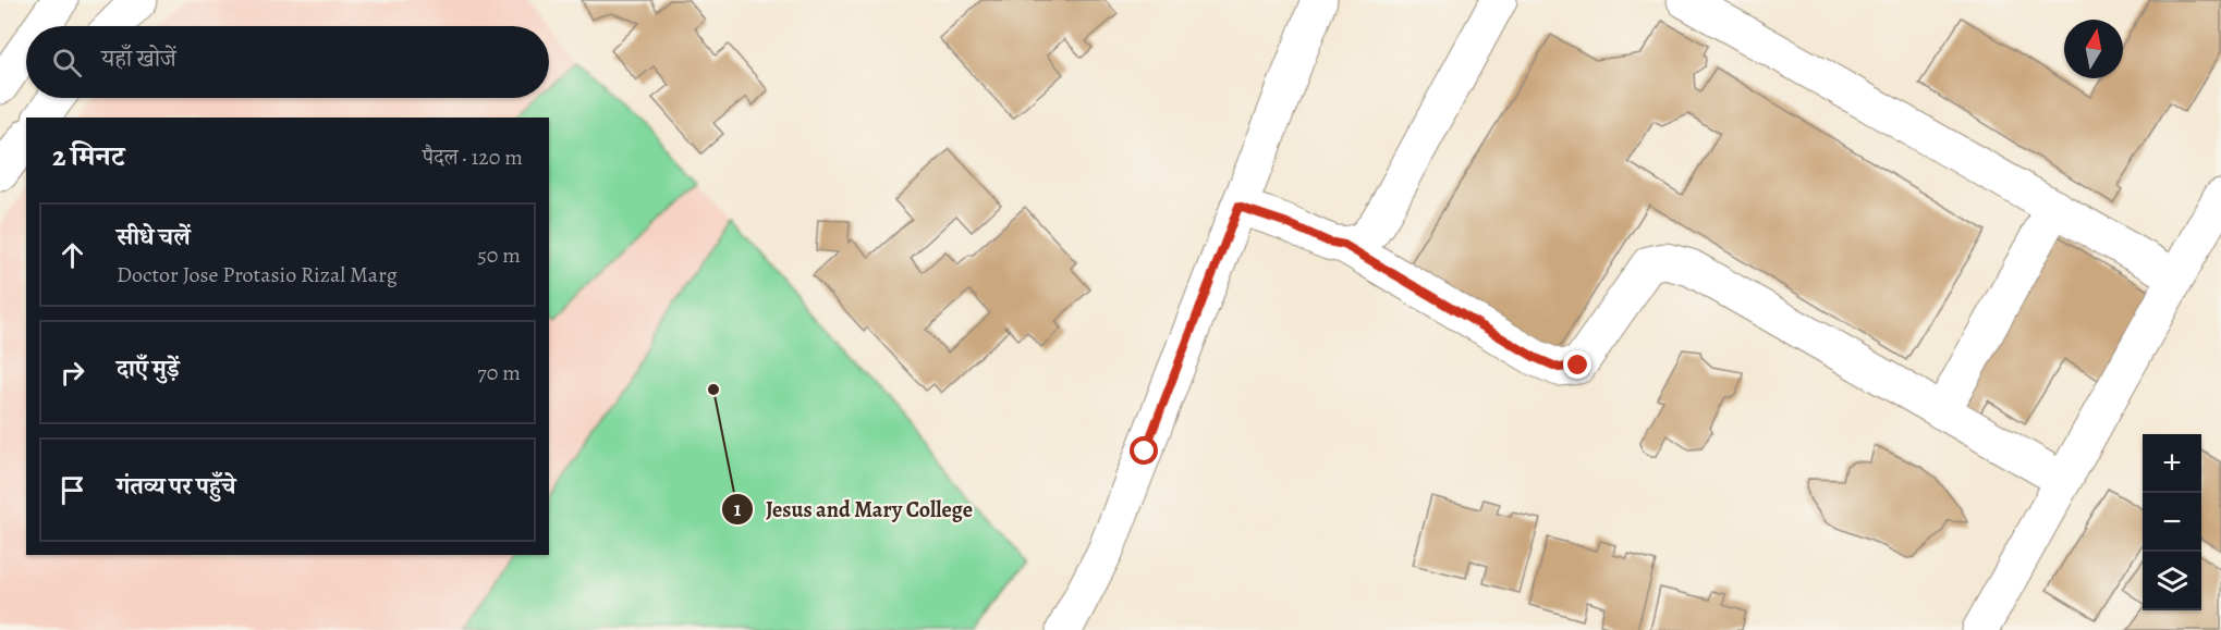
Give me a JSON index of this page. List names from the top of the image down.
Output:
{
  "places": ["Jesus and Mary College"],
  "north": "top",
  "page": {
    "search": "यहाँ खोजें",
    "heading": ["2 मिनट", "पैदल · 120 m"],
    "list": [
      ["सीधे चलें", "Doctor Jose Protasio Rizal Marg", "50 m"],
      ["दाएँ मुड़ें", "70 m"],
      "गंतव्य पर पहुँचे"
    ],
    "map_buttons": ["+", "−"]
  }
}
